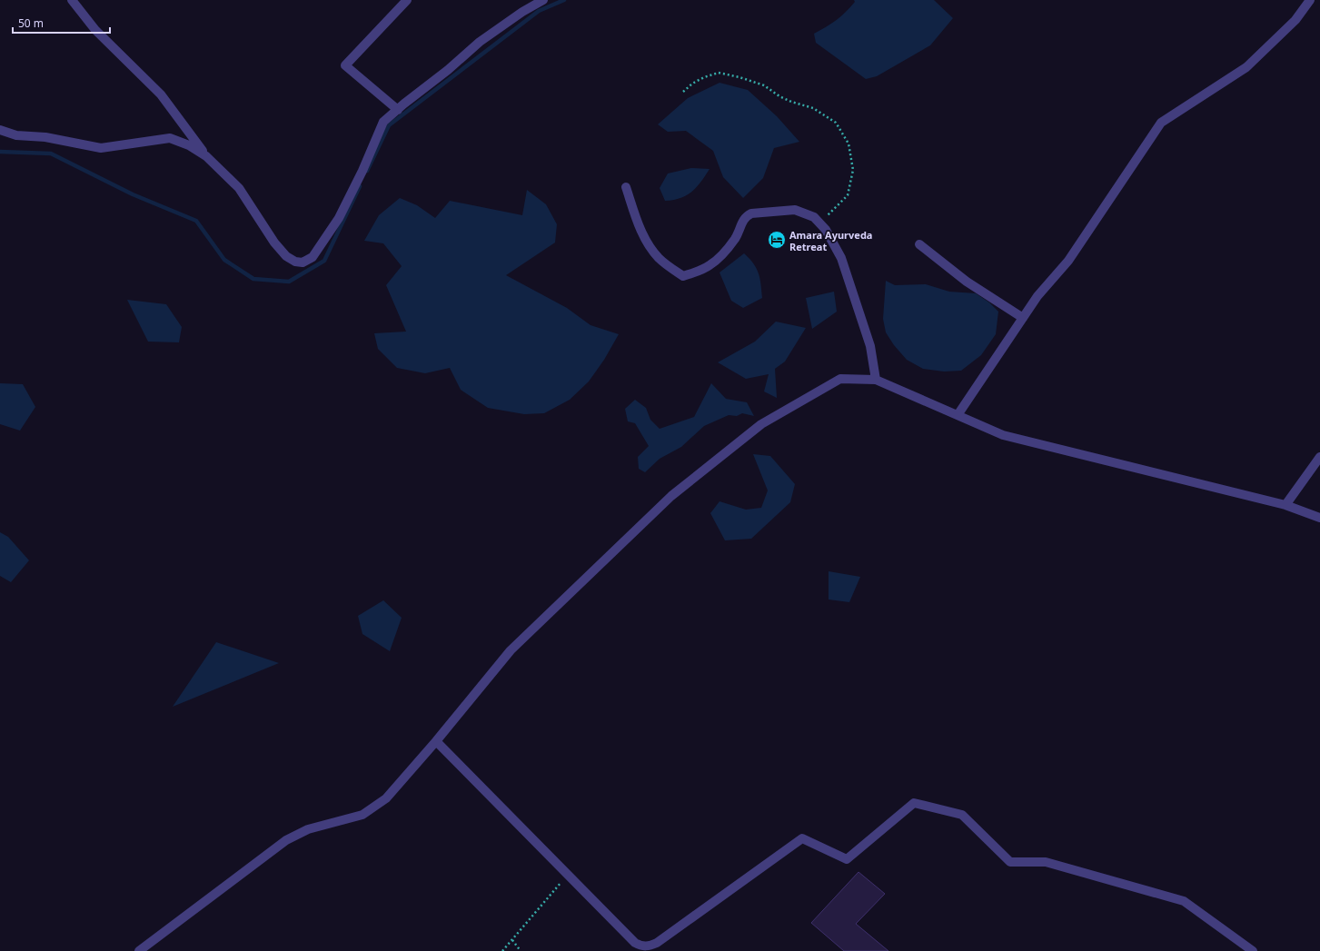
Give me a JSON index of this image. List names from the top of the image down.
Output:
{
  "places": {
    "hotel": ["Amara Ayurveda Retreat"]
  },
  "scale_bar": "50 m"
}
